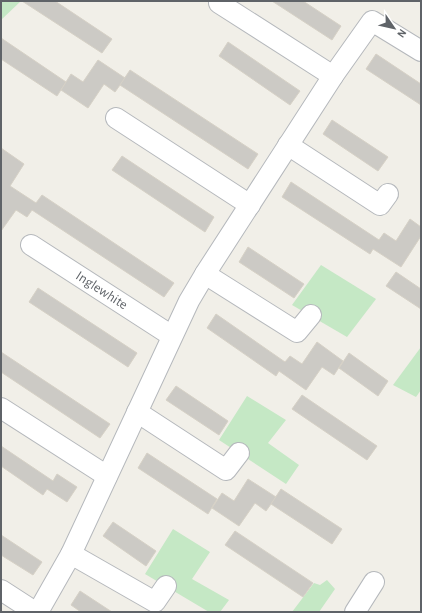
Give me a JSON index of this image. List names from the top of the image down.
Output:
{
  "streets": {
    "street": ["Inglewhite"]
  },
  "north": "bottom right"
}
